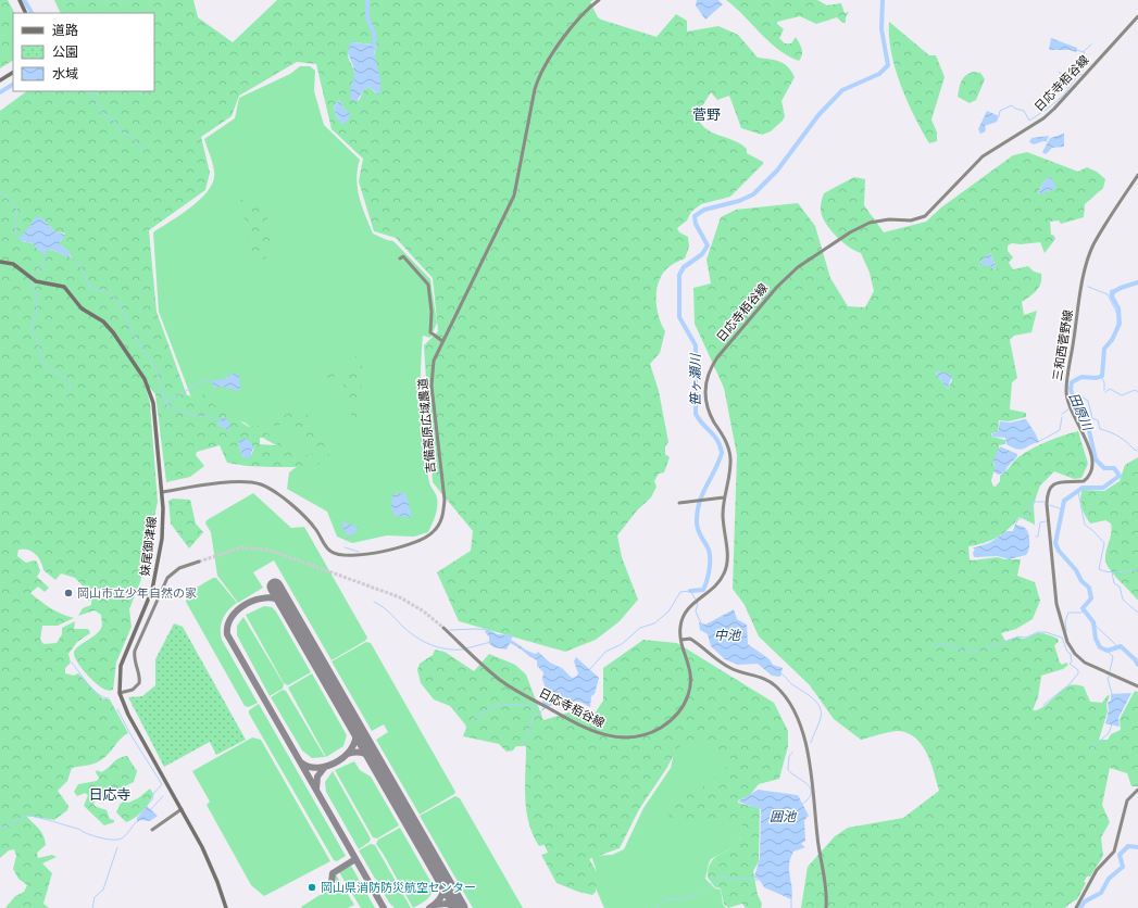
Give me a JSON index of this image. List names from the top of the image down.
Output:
{
  "streets": {
    "main road": [
      "日応寺栢谷線",
      "三和西菅野線",
      "吉備高原広域農道",
      "妹尾御津線"
    ]
  },
  "crossings": [
    ["吉備高原広域農道", "妹尾御津線"]
  ],
  "districts": ["菅野", "日応寺"],
  "water": [
    "笹ヶ瀬川",
    "田原川",
    "中池",
    "囲池"
  ],
  "places": ["岡山市立少年自然の家", "岡山県消防防災航空センター"],
  "legend": ["道路", "公園", "水域"]
}
